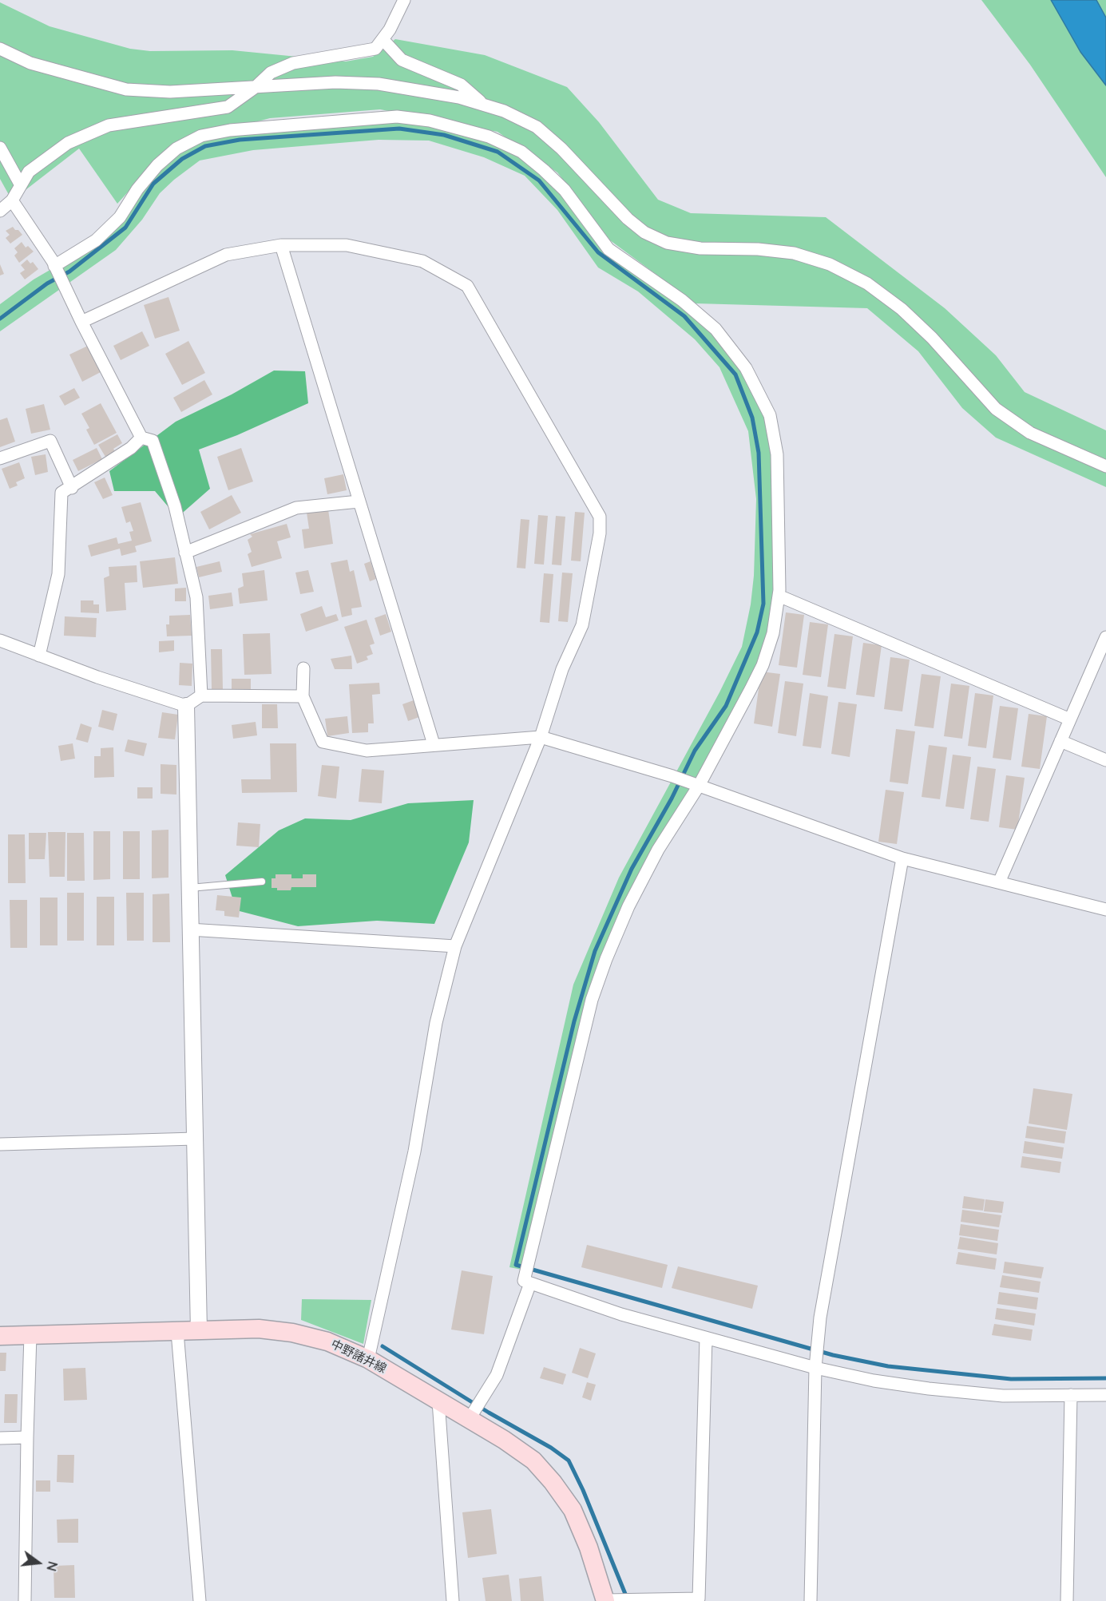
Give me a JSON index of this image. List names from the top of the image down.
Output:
{
  "streets": {
    "main road": ["中野諸井線"]
  },
  "north": "right"
}
